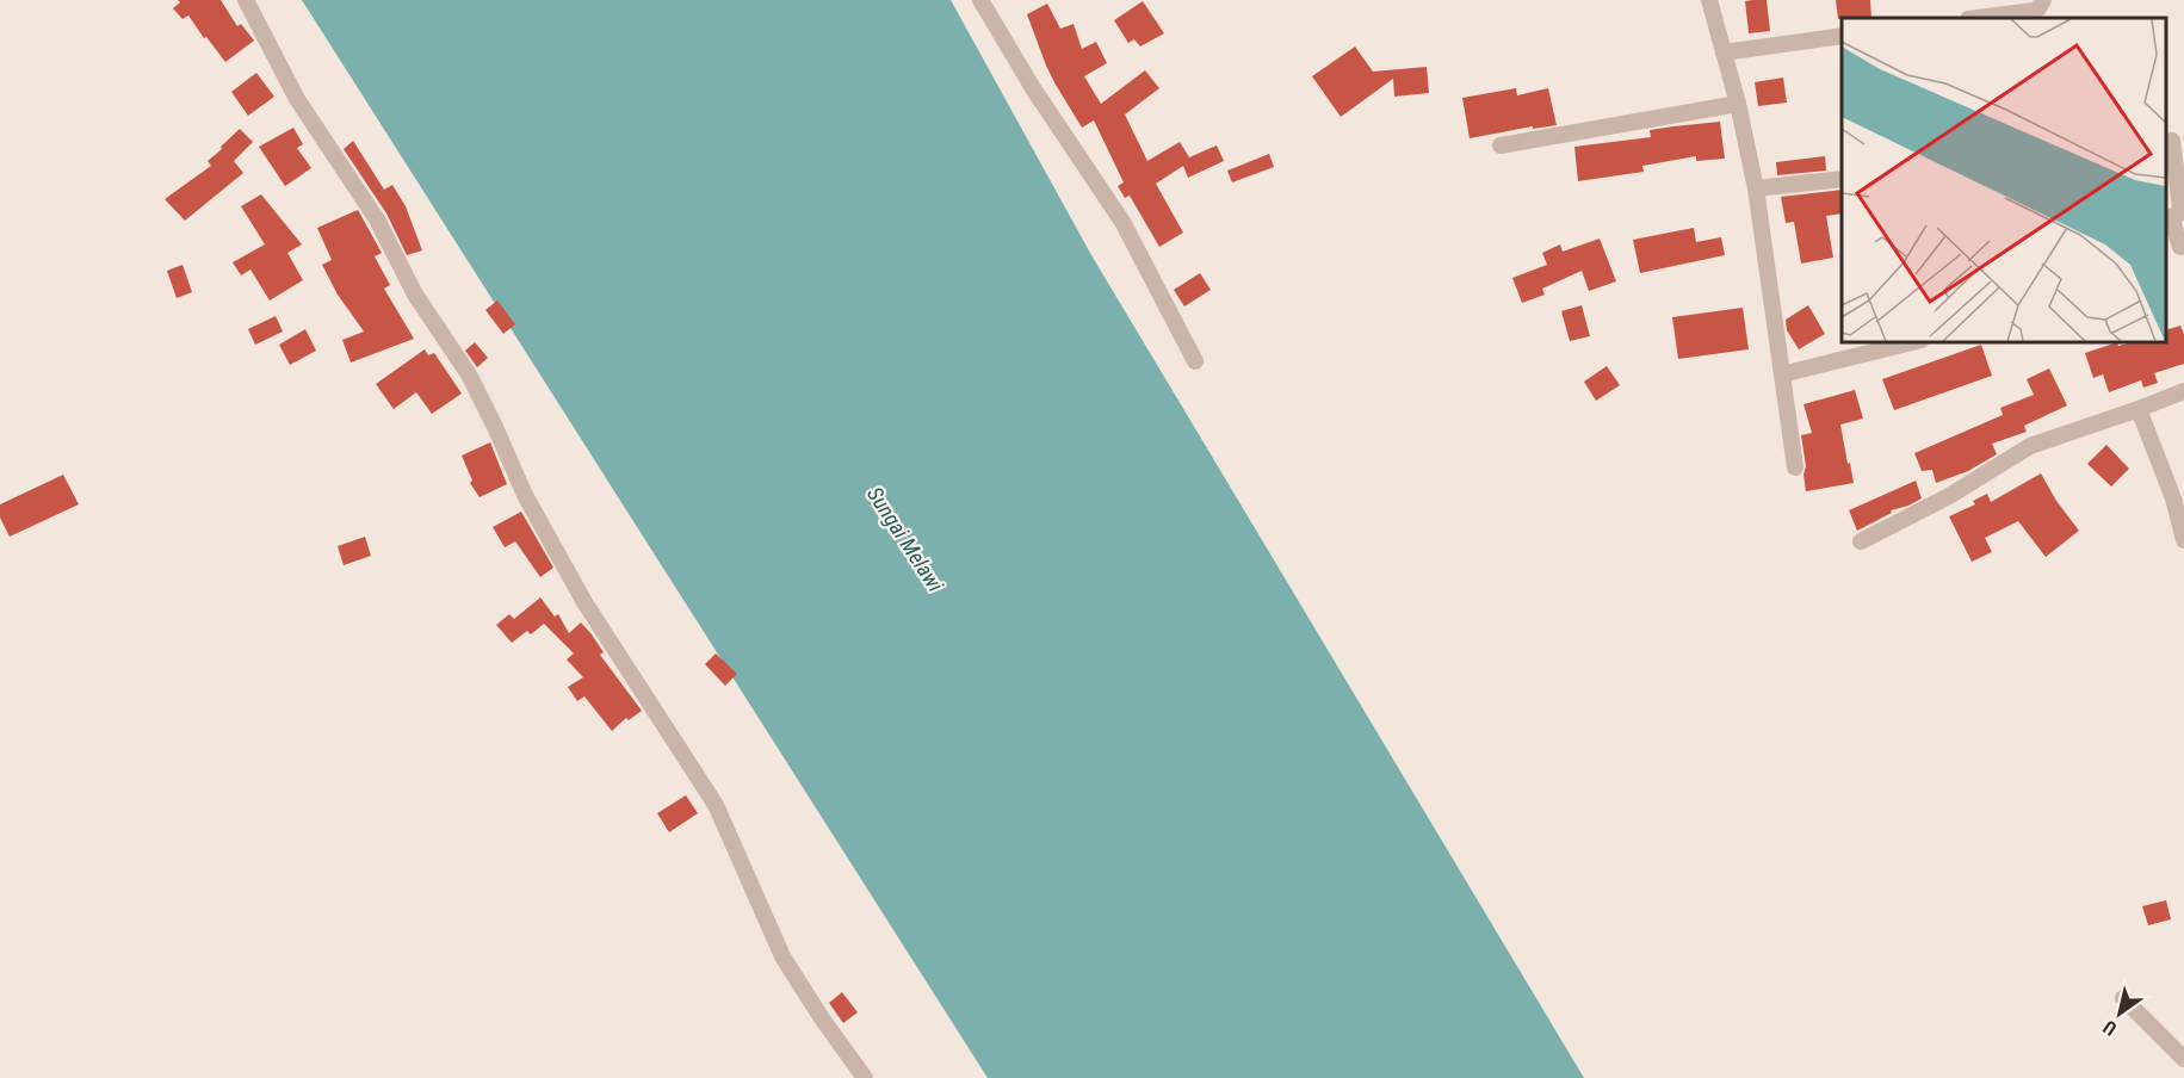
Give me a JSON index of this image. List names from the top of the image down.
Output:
{
  "water": ["Sungai Melawi"],
  "north": "bottom left"
}
